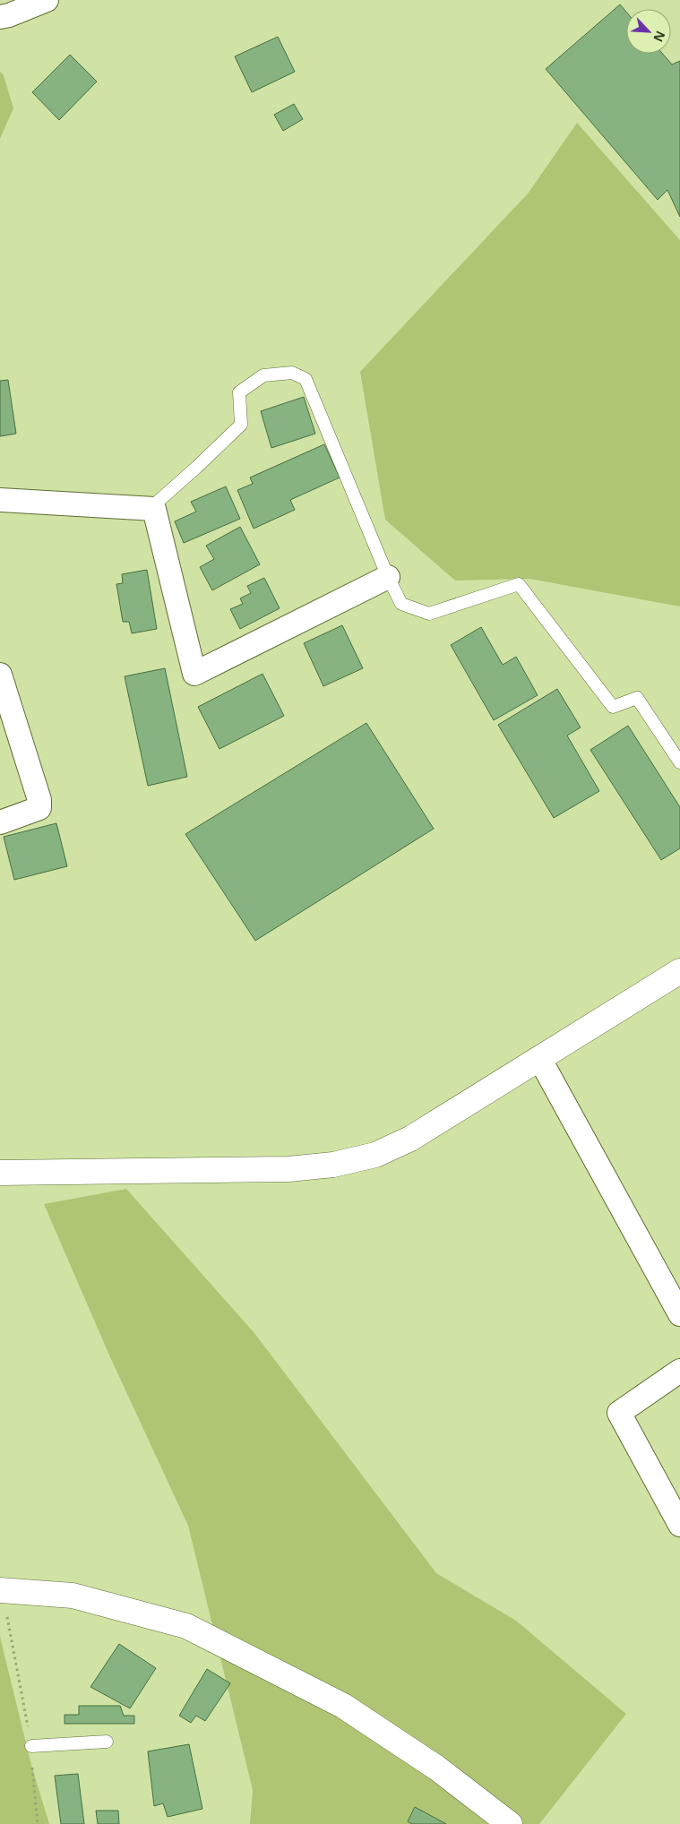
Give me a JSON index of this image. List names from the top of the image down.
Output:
{
  "north": "bottom right"
}
